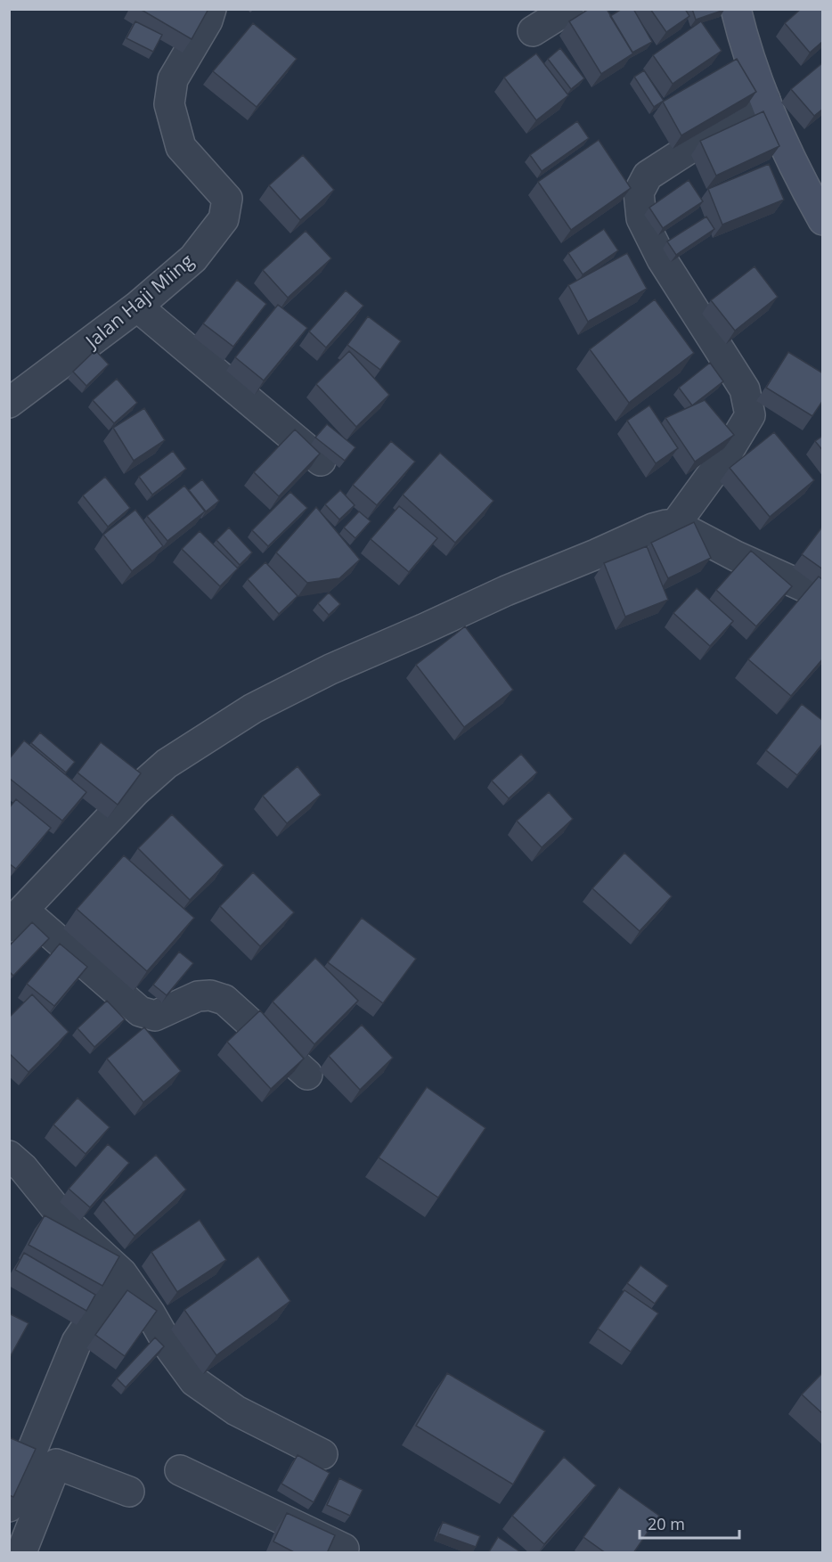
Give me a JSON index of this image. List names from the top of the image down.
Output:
{
  "streets": {
    "street": ["Jalan Haji Miing"]
  },
  "scale_bar": "20 m"
}
